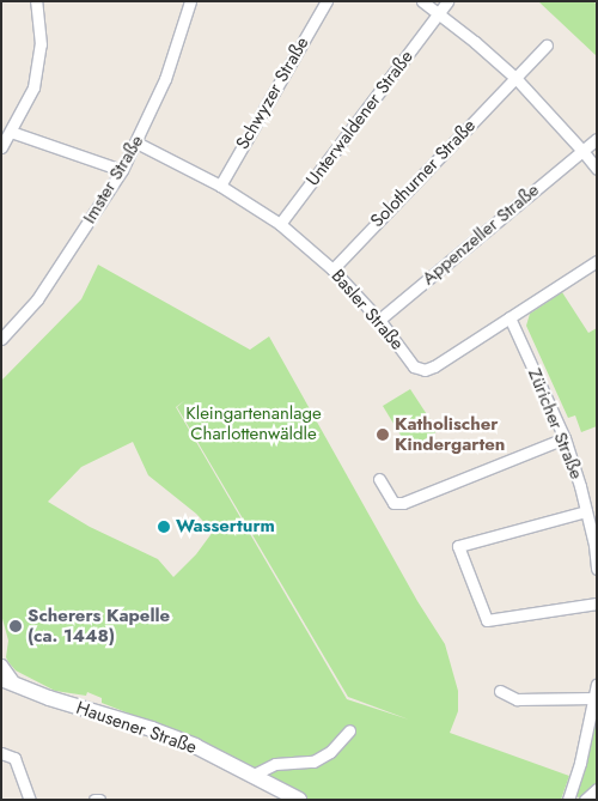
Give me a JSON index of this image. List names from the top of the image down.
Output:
{
  "streets": {
    "main road": ["Hausener Straße"],
    "street": [
      "Schwyzer Straße",
      "Unterwaldener Straße",
      "Solothurner Straße",
      "Imster Straße",
      "Appenzeller Straße",
      "Basler Straße",
      "Züricher Straße"
    ]
  },
  "crossings": [
    ["Schwyzer Straße", "Basler Straße"],
    ["Unterwaldener Straße", "Basler Straße"],
    ["Solothurner Straße", "Basler Straße"],
    ["Imster Straße", "Basler Straße"],
    ["Appenzeller Straße", "Basler Straße"],
    ["Basler Straße", "Züricher Straße"]
  ],
  "parks": ["Kleingartenanlage Charlottenwäldle"],
  "places": ["Katholischer Kindergarten", "Wasserturm", "Scherers Kapelle (ca. 1448)"]
}
